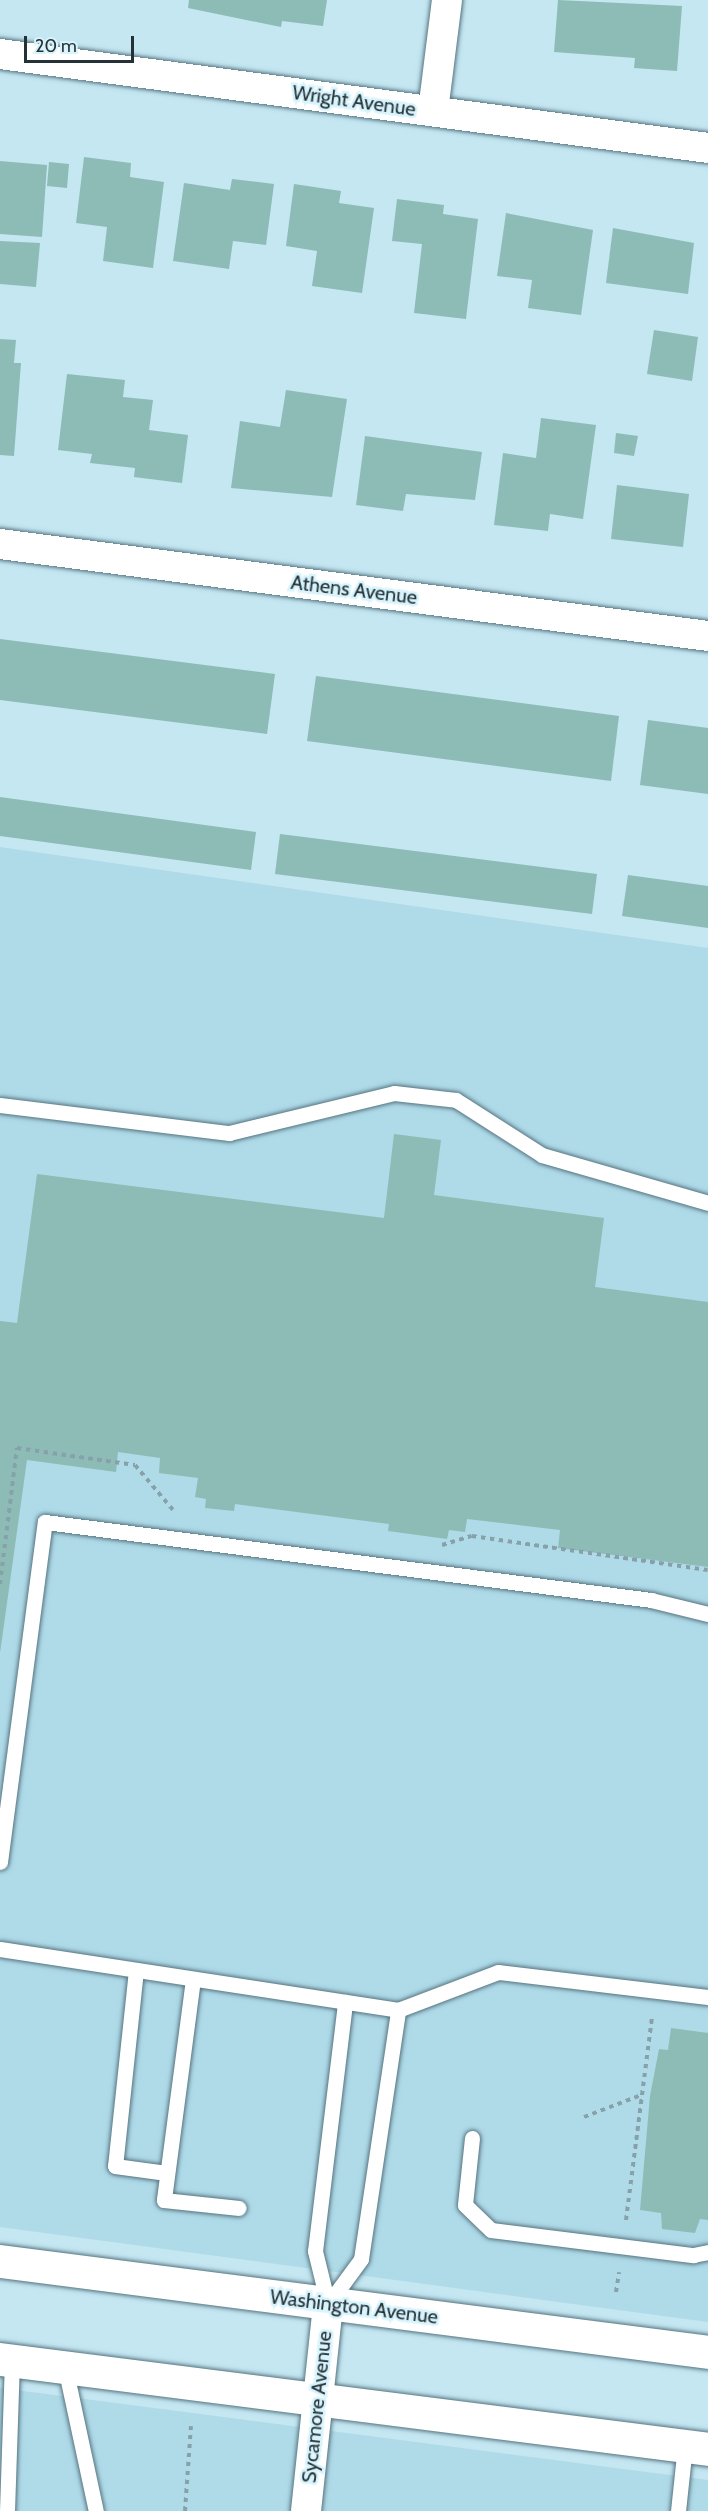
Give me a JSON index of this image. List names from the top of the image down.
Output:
{
  "streets": {
    "main road": ["Washington Avenue"],
    "street": ["Wright Avenue", "Athens Avenue", "Sycamore Avenue"]
  },
  "crossings": [
    ["Washington Avenue", "Sycamore Avenue"]
  ],
  "scale_bar": "20 m"
}
